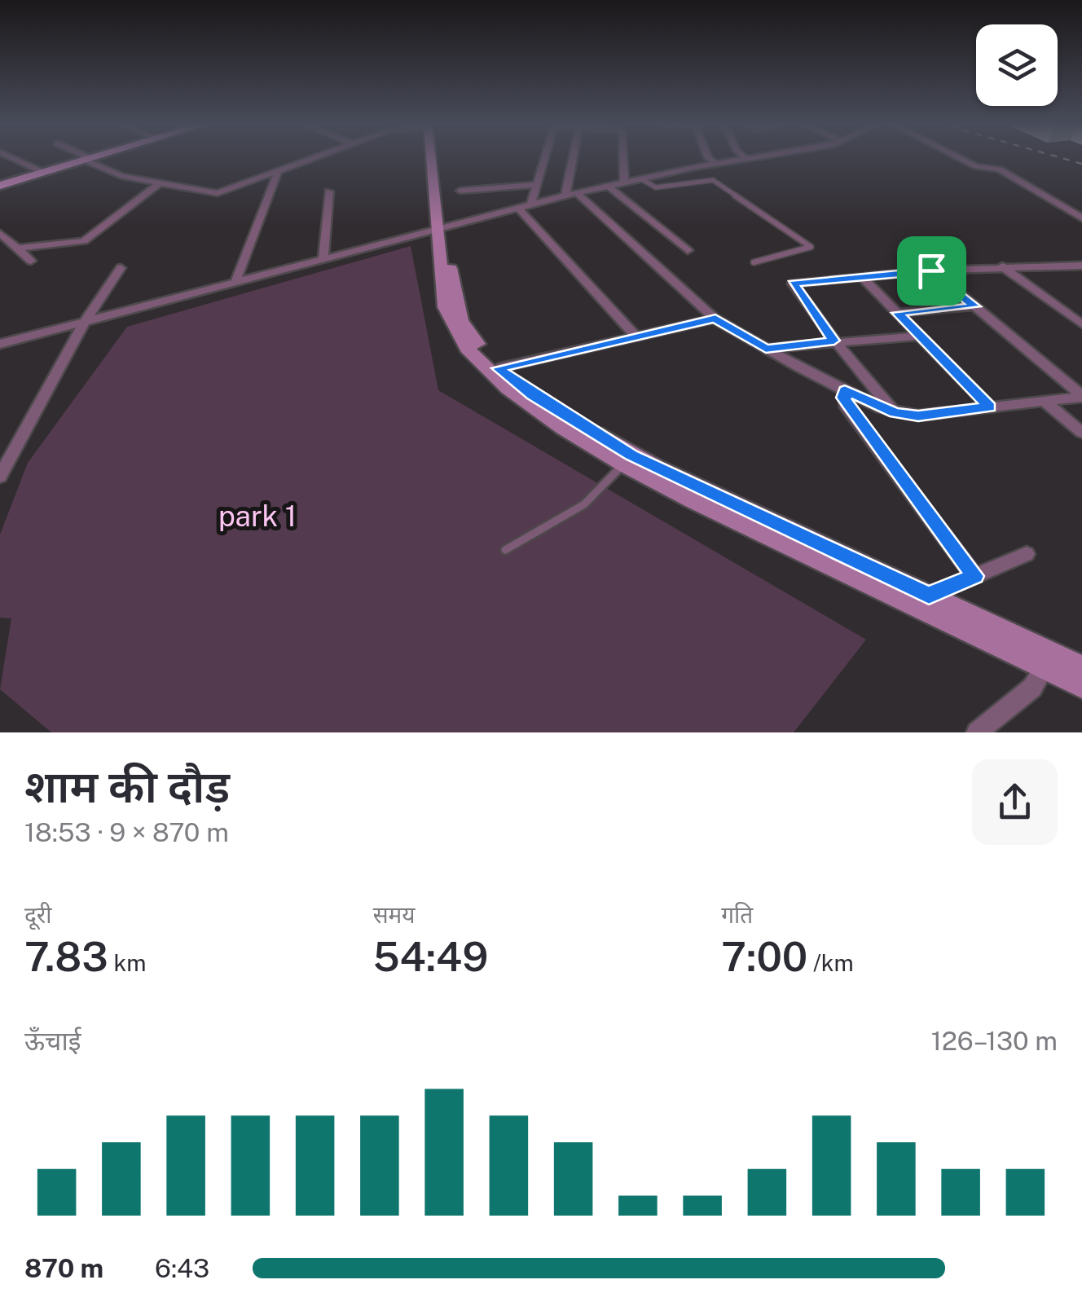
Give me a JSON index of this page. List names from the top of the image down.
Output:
{
  "parks": ["park 1"],
  "page": {
    "heading": ["शाम की दौड़", "18:53 · 9 × 870 m"],
    "stats": [
      ["दूरी", "7.83 km"],
      ["समय", "54:49"],
      ["गति", "7:00 /km"]
    ],
    "chart": ["ऊँचाई", "126–130 m"],
    "list": [
      {
        "name": "870 m",
        "note": "6:43"
      }
    ]
  }
}
